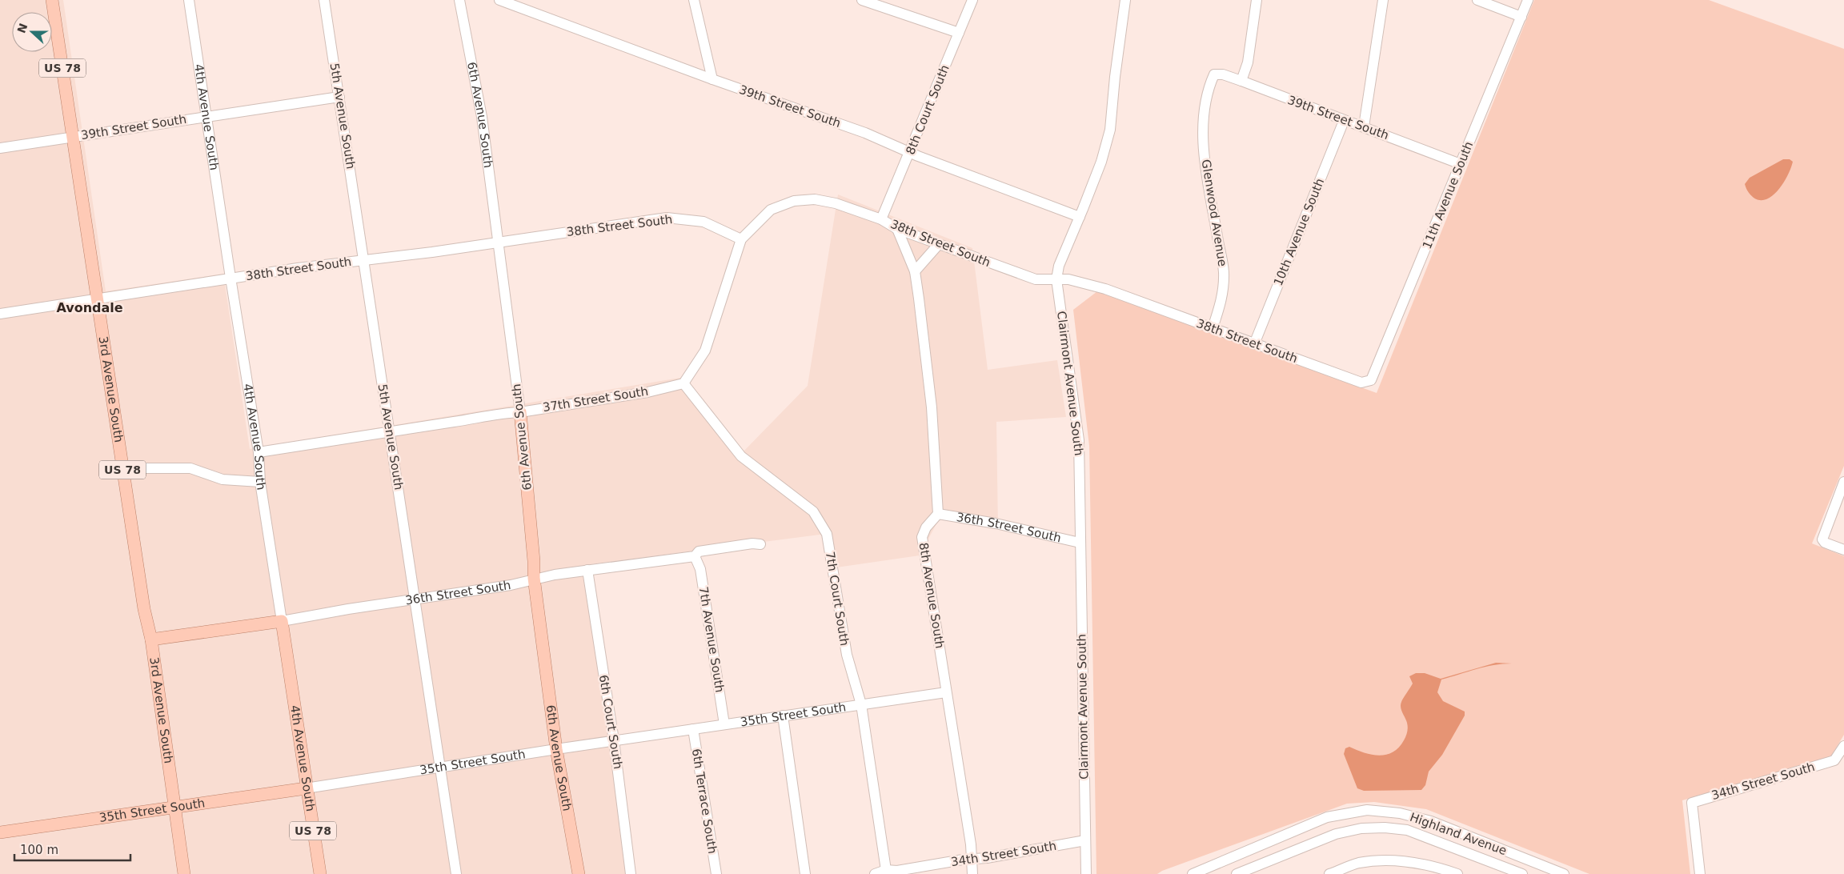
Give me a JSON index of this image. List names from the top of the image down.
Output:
{
  "streets": {
    "main road": [
      "US 78",
      "6th Avenue South",
      "4th Avenue South",
      "3rd Avenue South",
      "36th Street South",
      "35th Street South"
    ],
    "street": [
      "39th Street South",
      "8th Court South",
      "5th Avenue South",
      "11th Avenue South",
      "Glenwood Avenue",
      "38th Street South",
      "10th Avenue South",
      "Clairmont Avenue South",
      "37th Street South",
      "8th Avenue South",
      "7th Court South",
      "7th Avenue South",
      "6th Court South",
      "34th Street South",
      "6th Terrace South",
      "Highland Avenue"
    ]
  },
  "crossings": [
    ["39th Street South", "8th Court South"],
    ["39th Street South", "5th Avenue South"],
    ["39th Street South", "4th Avenue South"],
    ["39th Street South", "11th Avenue South"],
    ["39th Street South", "Glenwood Avenue"],
    ["39th Street South", "10th Avenue South"],
    ["39th Street South", "Clairmont Avenue South"],
    ["39th Street South", "3rd Avenue South"],
    ["8th Court South", "38th Street South"],
    ["6th Avenue South", "38th Street South"],
    ["6th Avenue South", "37th Street South"],
    ["6th Avenue South", "36th Street South"],
    ["6th Avenue South", "35th Street South"],
    ["5th Avenue South", "38th Street South"],
    ["5th Avenue South", "37th Street South"],
    ["5th Avenue South", "36th Street South"],
    ["5th Avenue South", "35th Street South"],
    ["4th Avenue South", "38th Street South"],
    ["4th Avenue South", "37th Street South"],
    ["4th Avenue South", "36th Street South"],
    ["4th Avenue South", "35th Street South"],
    ["11th Avenue South", "38th Street South"],
    ["Glenwood Avenue", "38th Street South"],
    ["38th Street South", "10th Avenue South"],
    ["38th Street South", "Clairmont Avenue South"],
    ["38th Street South", "3rd Avenue South"],
    ["Clairmont Avenue South", "36th Street South"],
    ["Clairmont Avenue South", "34th Street South"],
    ["3rd Avenue South", "36th Street South"],
    ["3rd Avenue South", "35th Street South"],
    ["37th Street South", "7th Court South"],
    ["36th Street South", "8th Avenue South"],
    ["36th Street South", "7th Avenue South"],
    ["36th Street South", "6th Court South"],
    ["8th Avenue South", "35th Street South"],
    ["8th Avenue South", "34th Street South"],
    ["7th Court South", "35th Street South"],
    ["7th Court South", "34th Street South"],
    ["7th Avenue South", "35th Street South"],
    ["35th Street South", "6th Court South"],
    ["35th Street South", "6th Terrace South"]
  ],
  "districts": ["Avondale"],
  "scale_bar": "100 m",
  "north": "left"
}
